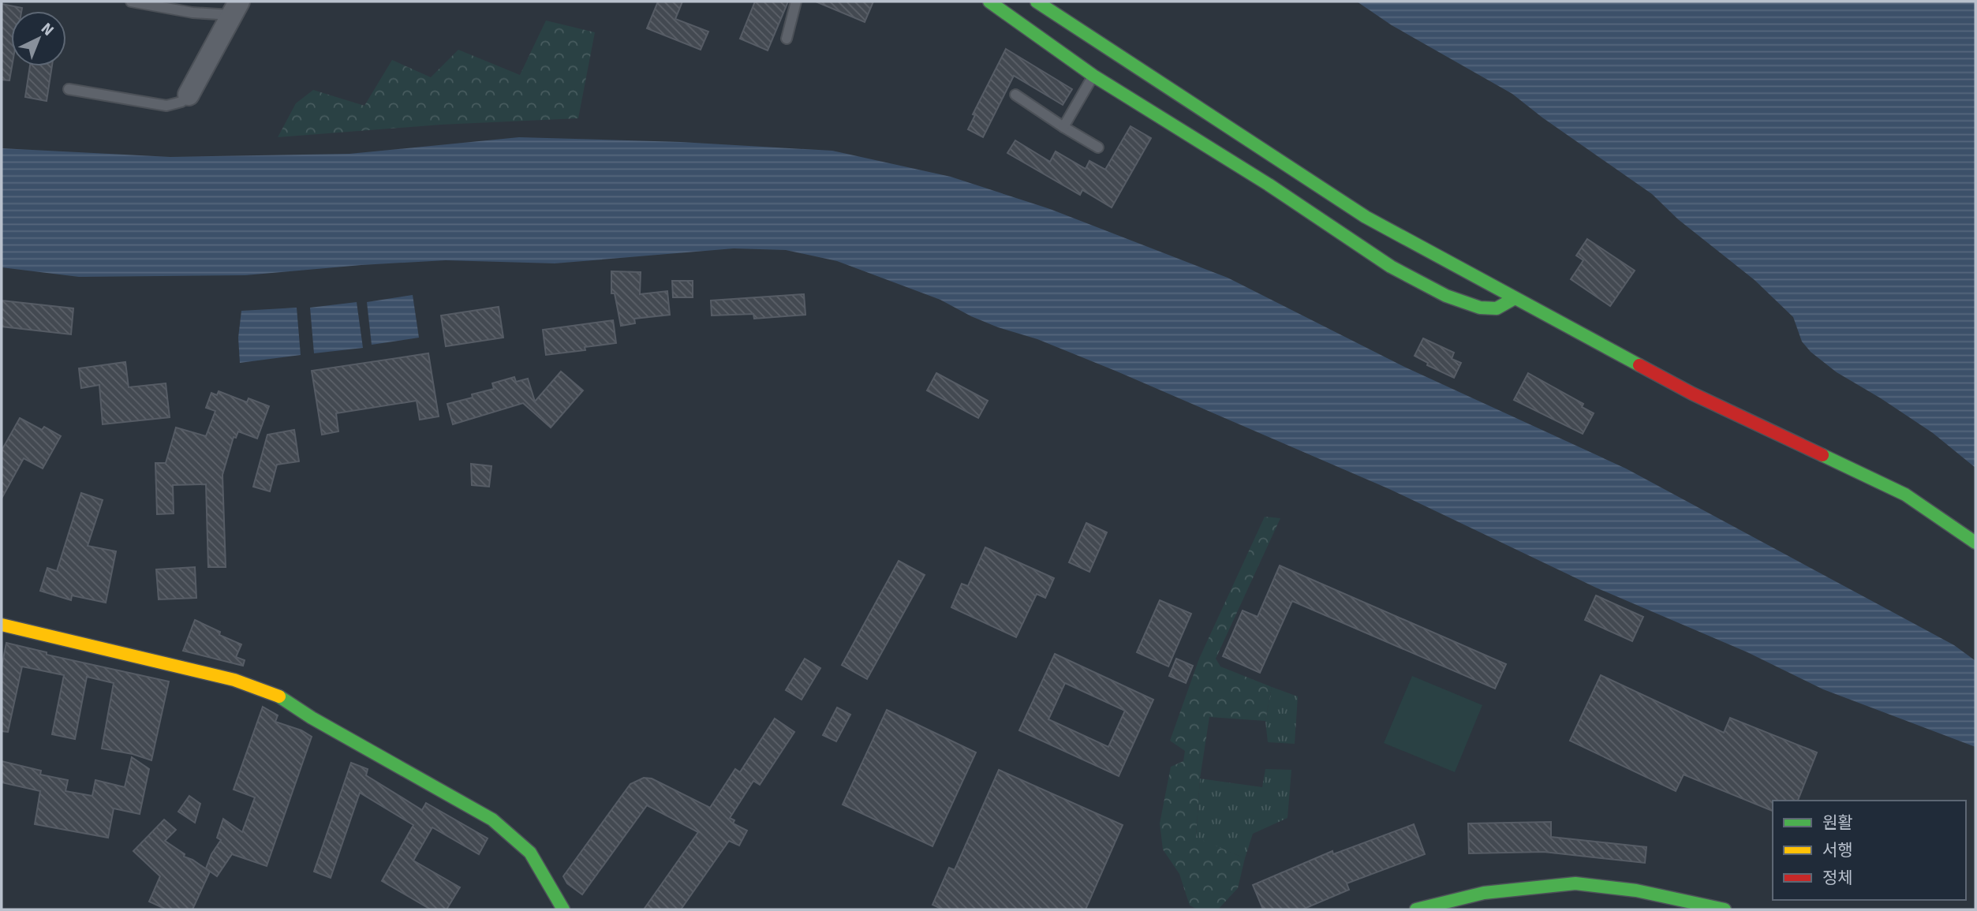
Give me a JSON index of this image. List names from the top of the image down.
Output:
{
  "legend": ["원활", "서행", "정체"],
  "north": "top right"
}
